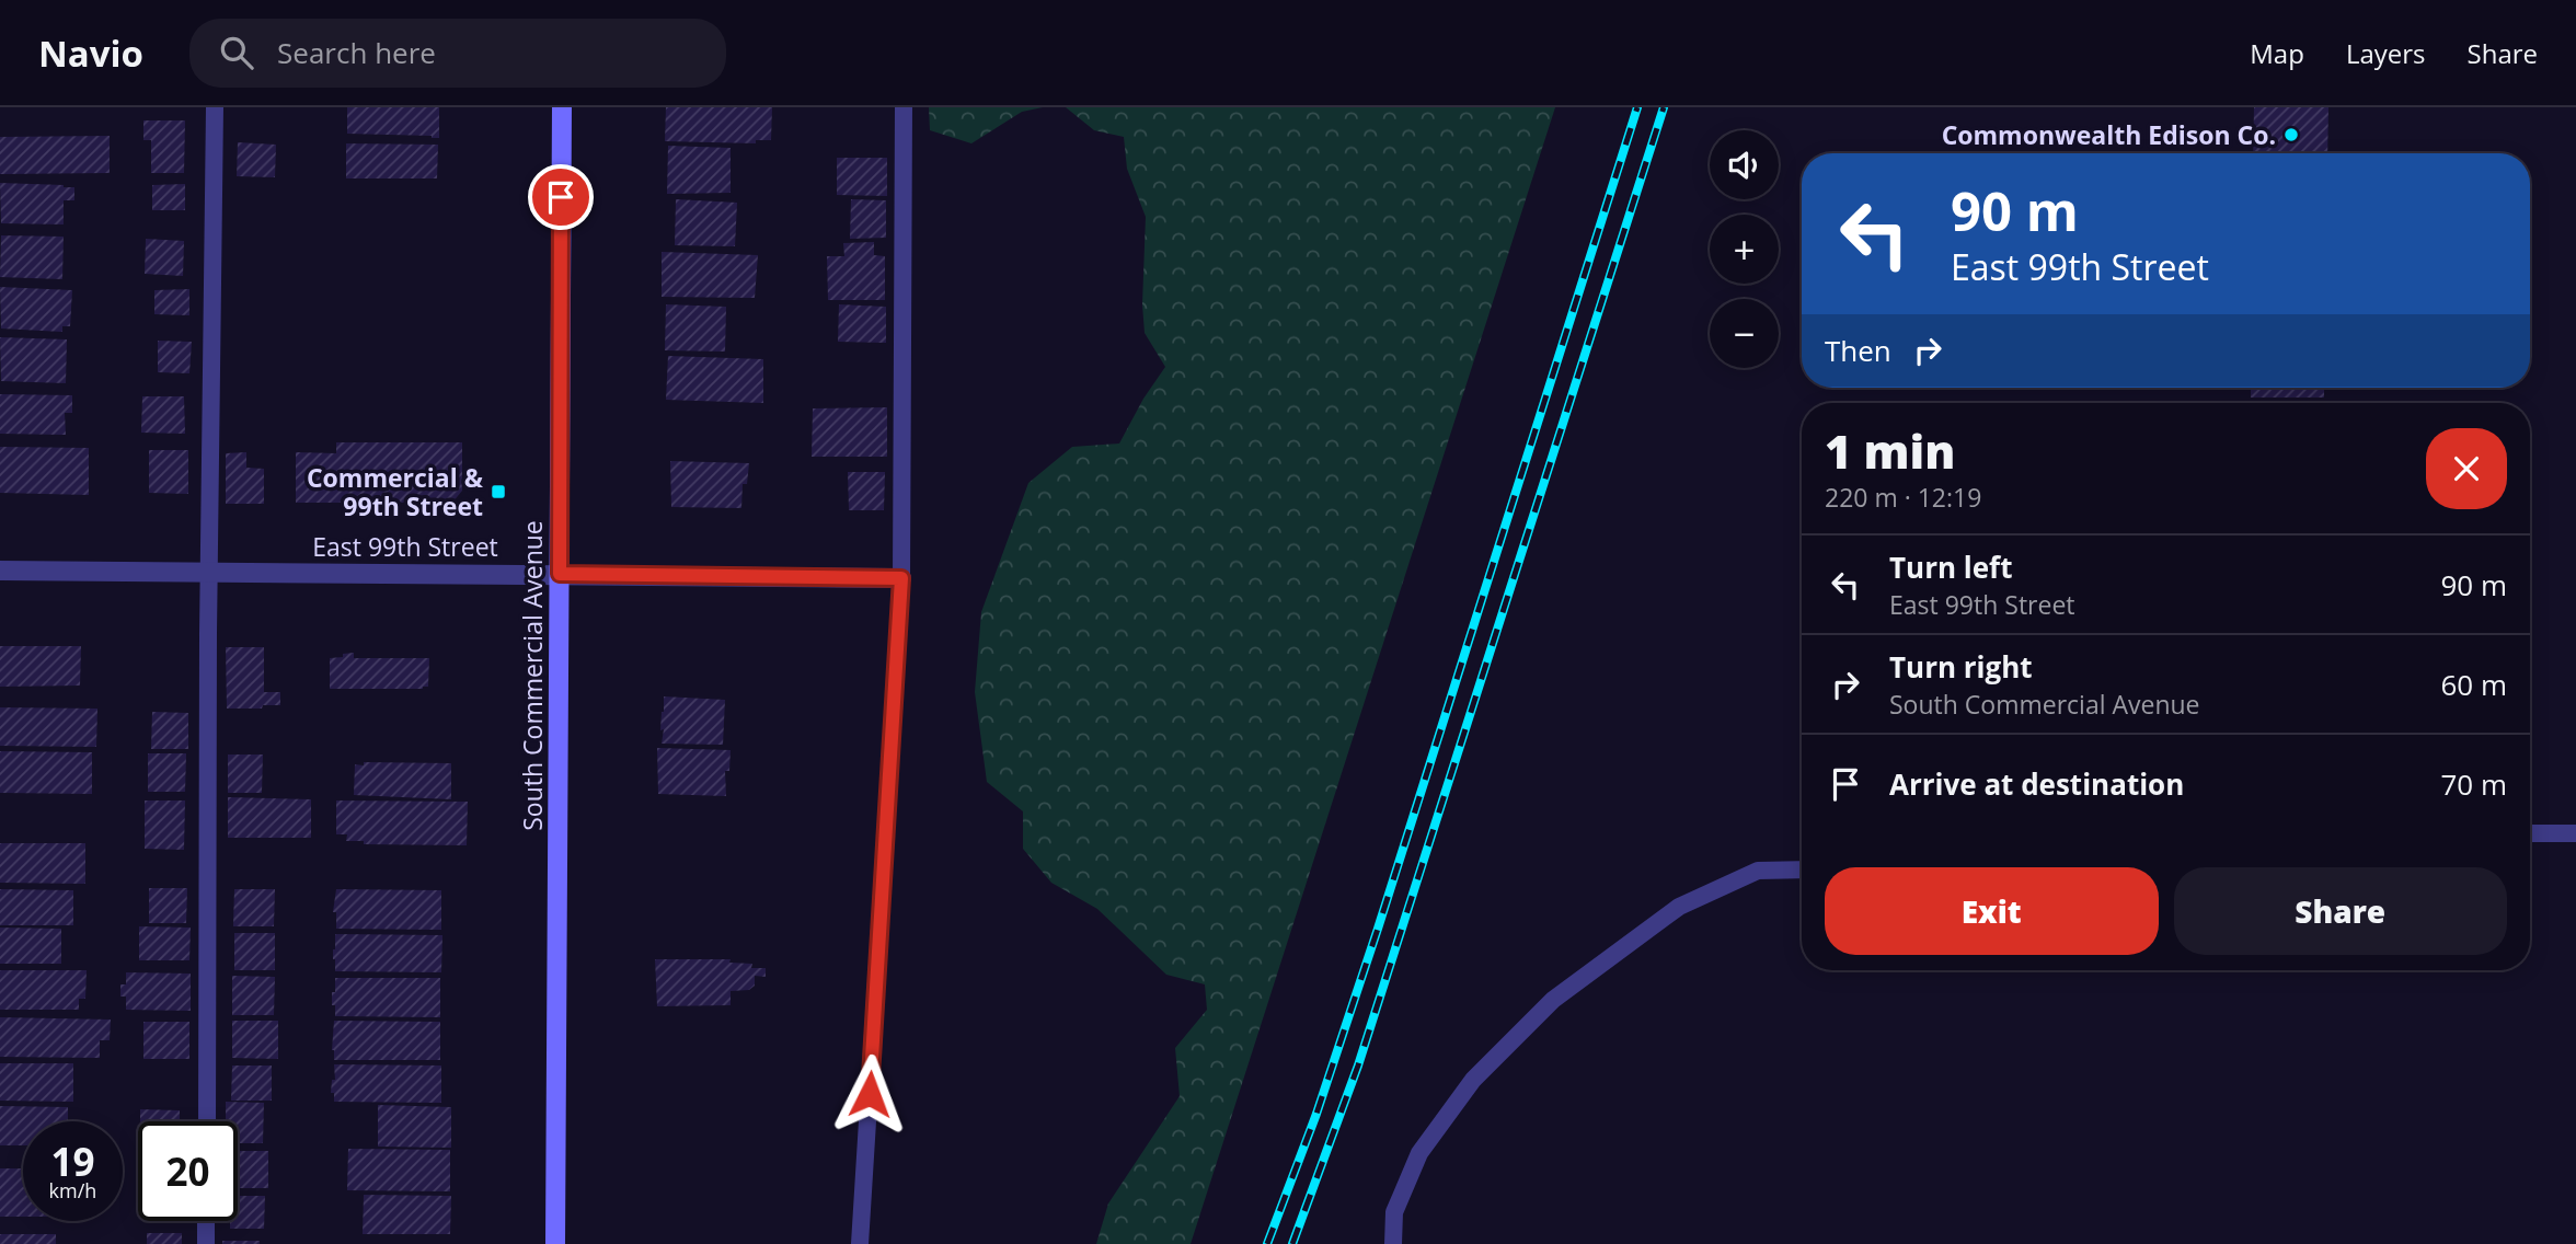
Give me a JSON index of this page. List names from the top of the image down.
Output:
{
  "streets": {
    "main road": ["South Commercial Avenue"],
    "street": ["East 99th Street"]
  },
  "crossings": [
    ["East 99th Street", "South Commercial Avenue"]
  ],
  "places": {
    "other": ["Commonwealth Edison Co."],
    "transit": ["Commercial & 99th Street"]
  },
  "page": {
    "header": "Navio",
    "search": "Search here",
    "nav": ["Map", "Layers", "Share"],
    "map_buttons": ["+", "−"],
    "turn": ["90 m", "East 99th Street"],
    "then": "Then",
    "heading": ["1 min", "220 m · 12:19"],
    "list": [
      {
        "name": "Turn left",
        "note": "East 99th Street",
        "value": "90 m"
      },
      {
        "name": "Turn right",
        "note": "South Commercial Avenue",
        "value": "60 m"
      },
      {
        "name": "Arrive at destination",
        "value": "70 m"
      }
    ],
    "buttons": ["Exit", "Share"],
    "speed": "19 km/h",
    "limit": "20"
  }
}
